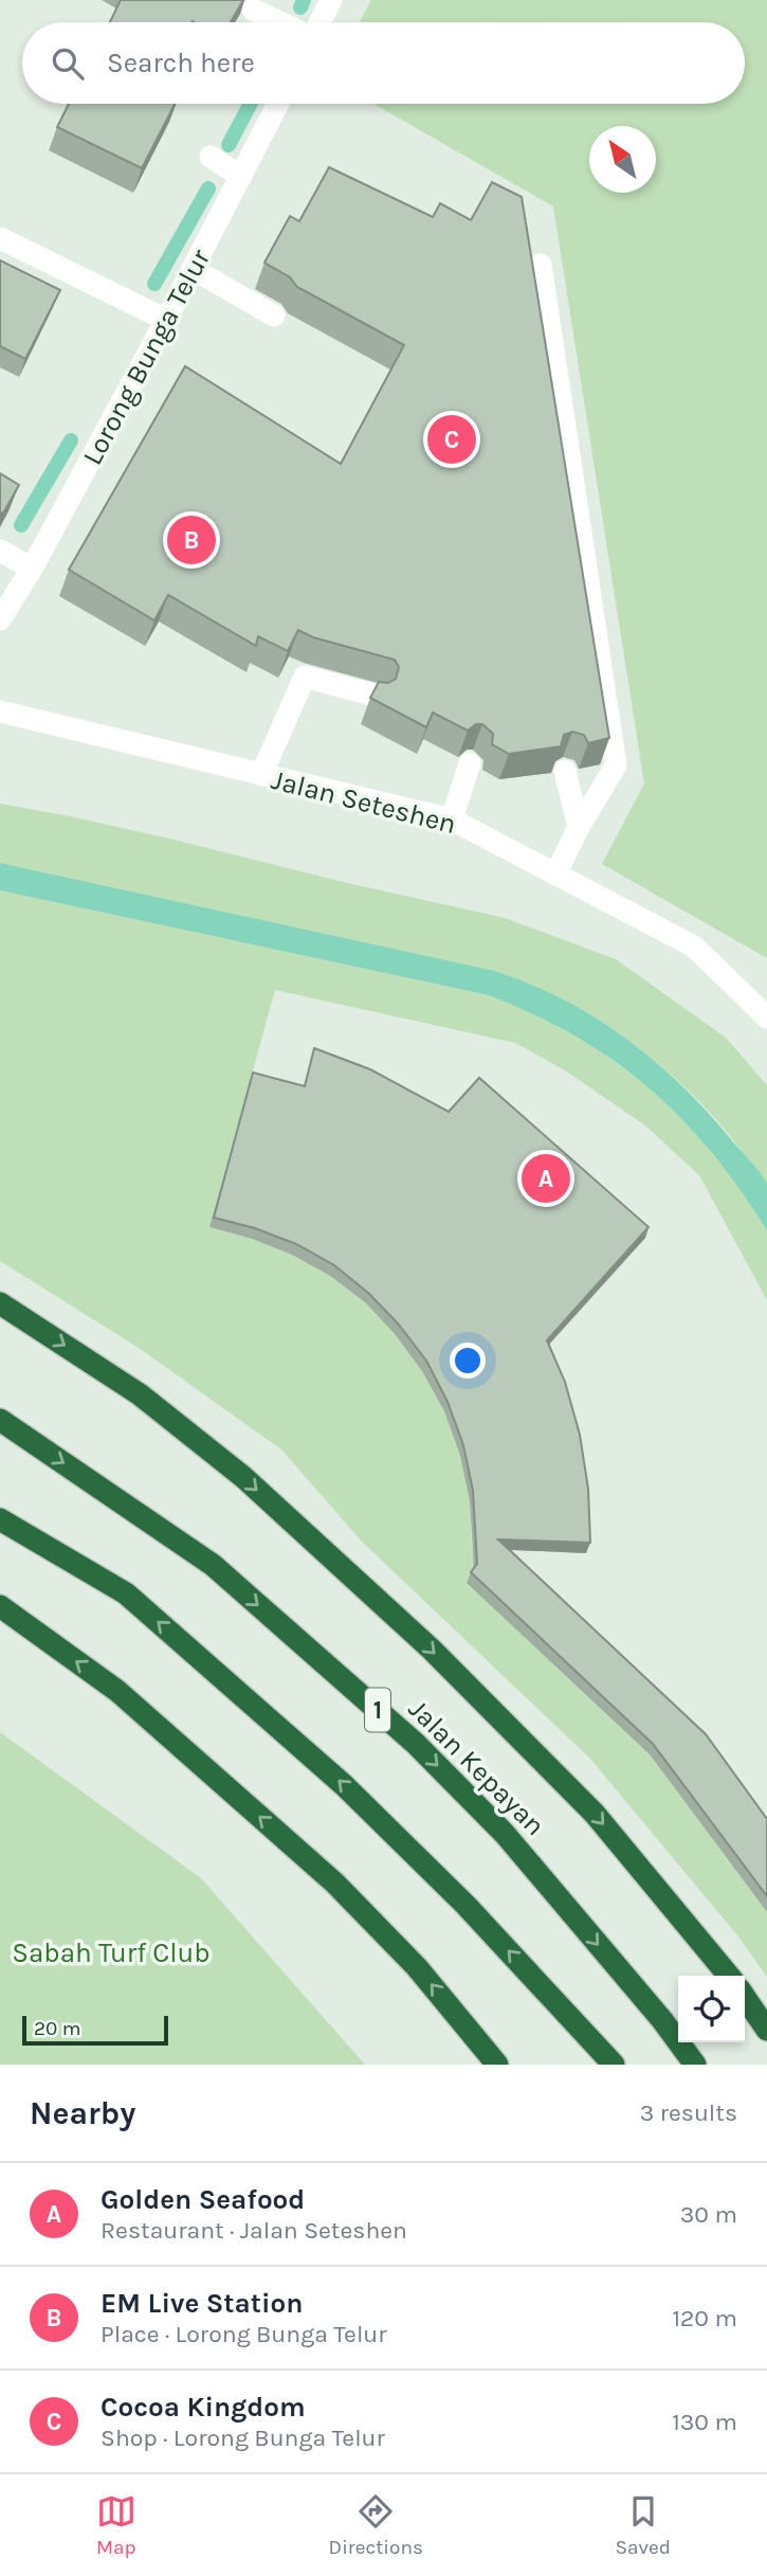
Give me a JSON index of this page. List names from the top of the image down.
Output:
{
  "streets": {
    "highway": ["1", "Jalan Kepayan"],
    "street": ["Lorong Bunga Telur", "Jalan Seteshen"]
  },
  "parks": ["Sabah Turf Club"],
  "scale_bar": "20 m",
  "north": "top left",
  "page": {
    "search": "Search here",
    "pins": ["C", "B", "A"],
    "scale": "20 m",
    "heading": ["Nearby", "3 results"],
    "list": [
      {
        "mark": "A",
        "name": "Golden Seafood",
        "note": "Restaurant · Jalan Seteshen",
        "value": "30 m"
      },
      {
        "mark": "B",
        "name": "EM Live Station",
        "note": "Place · Lorong Bunga Telur",
        "value": "120 m"
      },
      {
        "mark": "C",
        "name": "Cocoa Kingdom",
        "note": "Shop · Lorong Bunga Telur",
        "value": "130 m"
      }
    ],
    "nav": ["Map", "Directions", "Saved"]
  }
}
